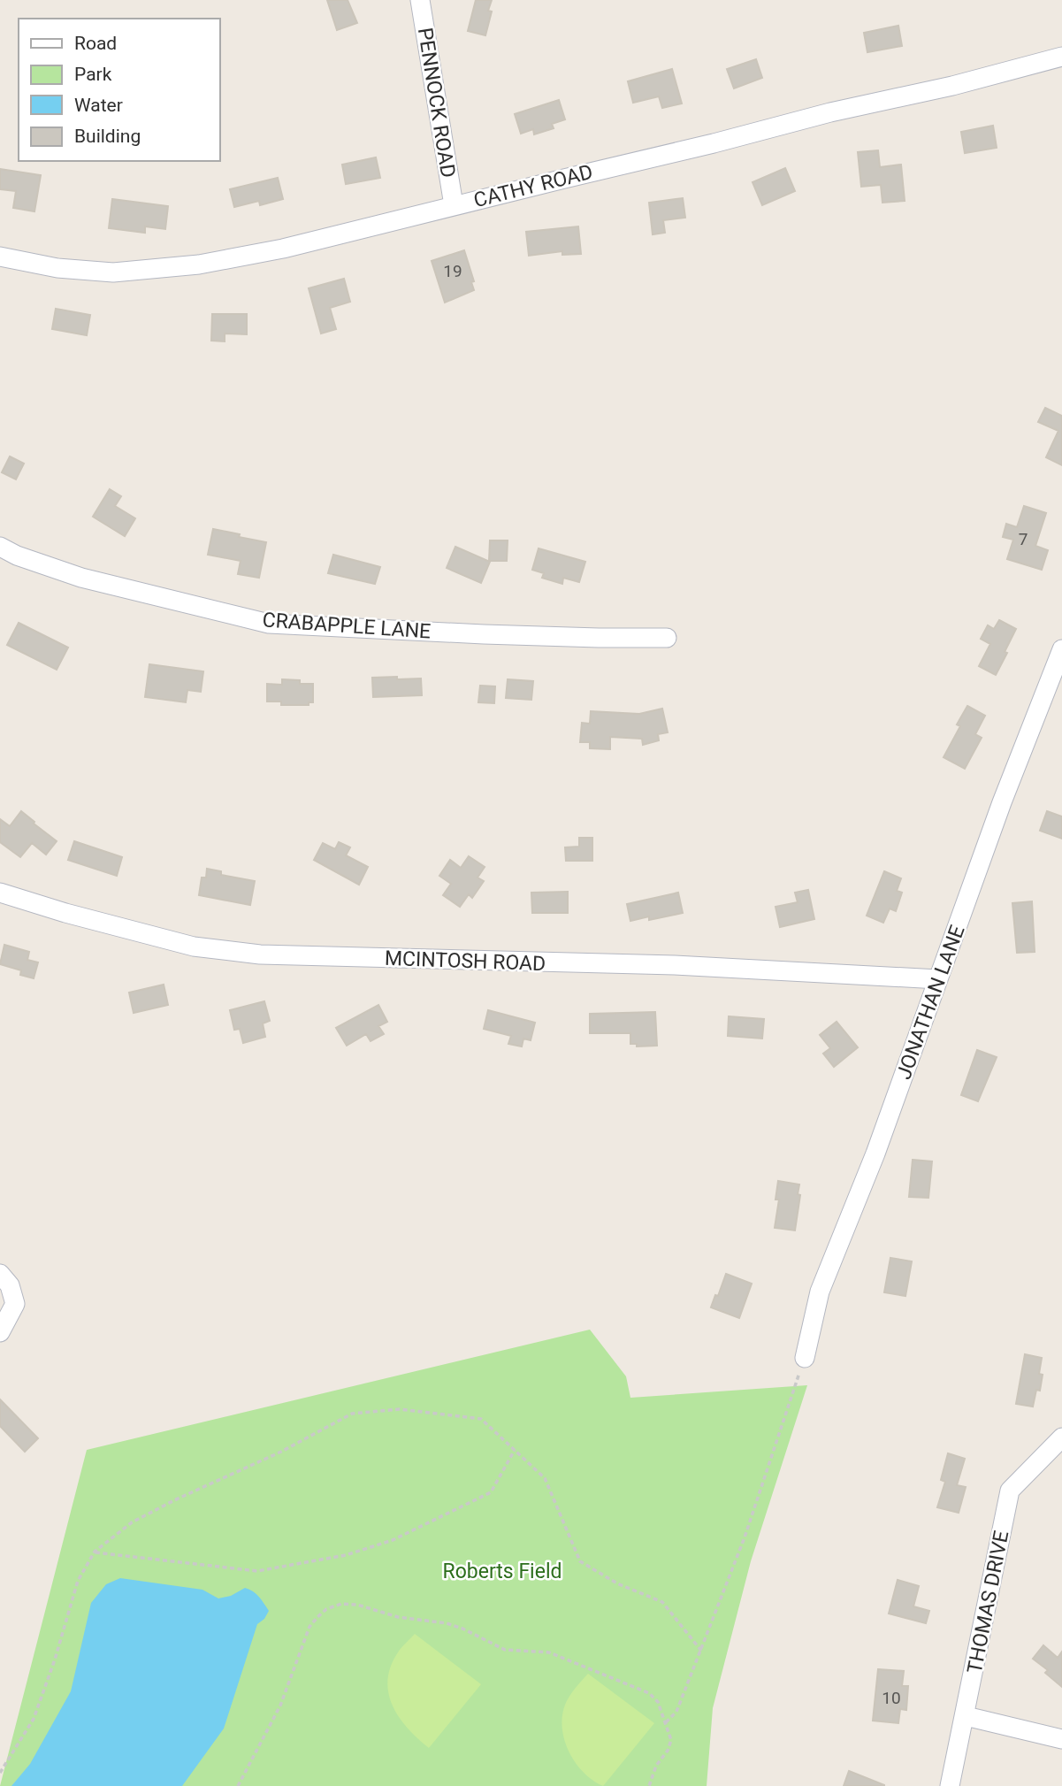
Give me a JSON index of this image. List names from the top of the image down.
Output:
{
  "streets": {
    "street": [
      "PENNOCK ROAD",
      "CATHY ROAD",
      "CRABAPPLE LANE",
      "MCINTOSH ROAD",
      "JONATHAN LANE",
      "THOMAS DRIVE"
    ]
  },
  "crossings": [
    ["PENNOCK ROAD", "CATHY ROAD"],
    ["MCINTOSH ROAD", "JONATHAN LANE"]
  ],
  "parks": ["Roberts Field"],
  "house_numbers": ["19", "7", "10"],
  "legend": [
    "Road",
    "Park",
    "Water",
    "Building"
  ]
}
